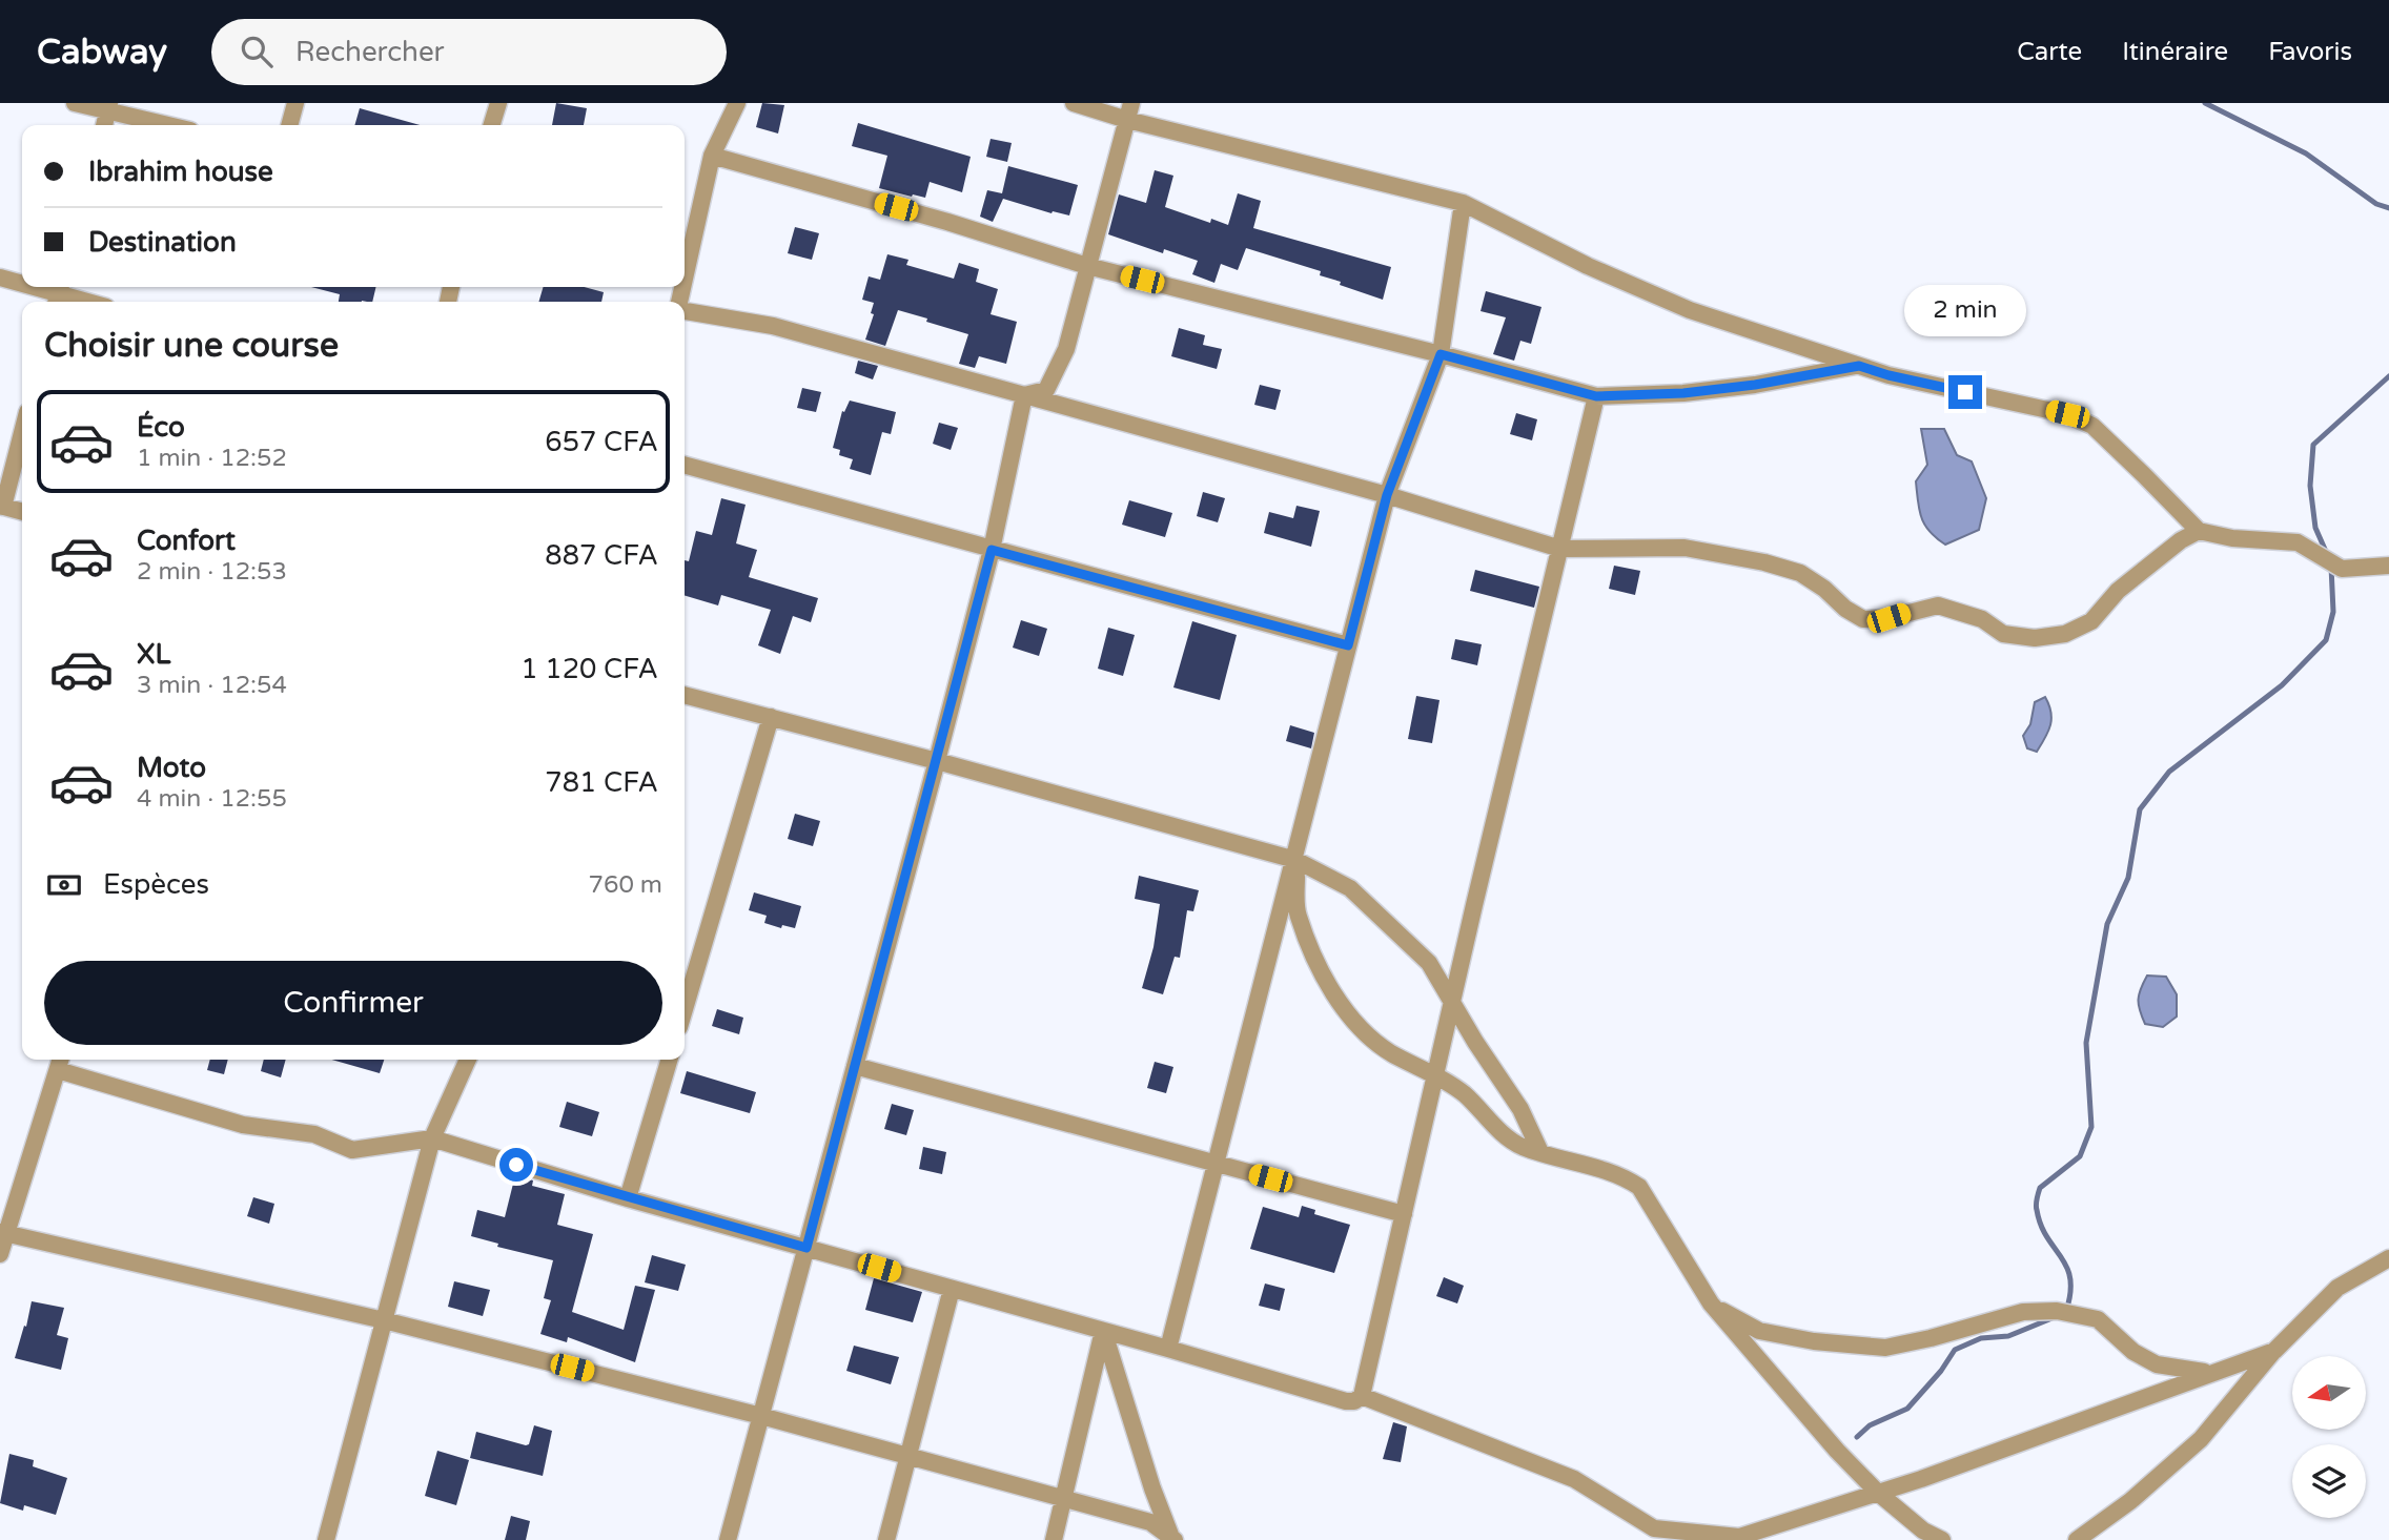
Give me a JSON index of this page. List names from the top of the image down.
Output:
{
  "north": "left",
  "page": {
    "header": "Cabway",
    "search": "Rechercher",
    "nav": ["Carte", "Itinéraire", "Favoris"],
    "banner": ["Ibrahim house", "Destination"],
    "bubble": "2 min",
    "heading": "Choisir une course",
    "list": [
      {
        "name": "Éco",
        "note": "1 min · 12:52",
        "value": "657 CFA"
      },
      {
        "name": "Confort",
        "note": "2 min · 12:53",
        "value": "887 CFA"
      },
      {
        "name": "XL",
        "note": "3 min · 12:54",
        "value": "1 120 CFA"
      },
      {
        "name": "Moto",
        "note": "4 min · 12:55",
        "value": "781 CFA"
      }
    ],
    "pay": ["Espèces", "760 m"],
    "buttons": "Confirmer"
  }
}
